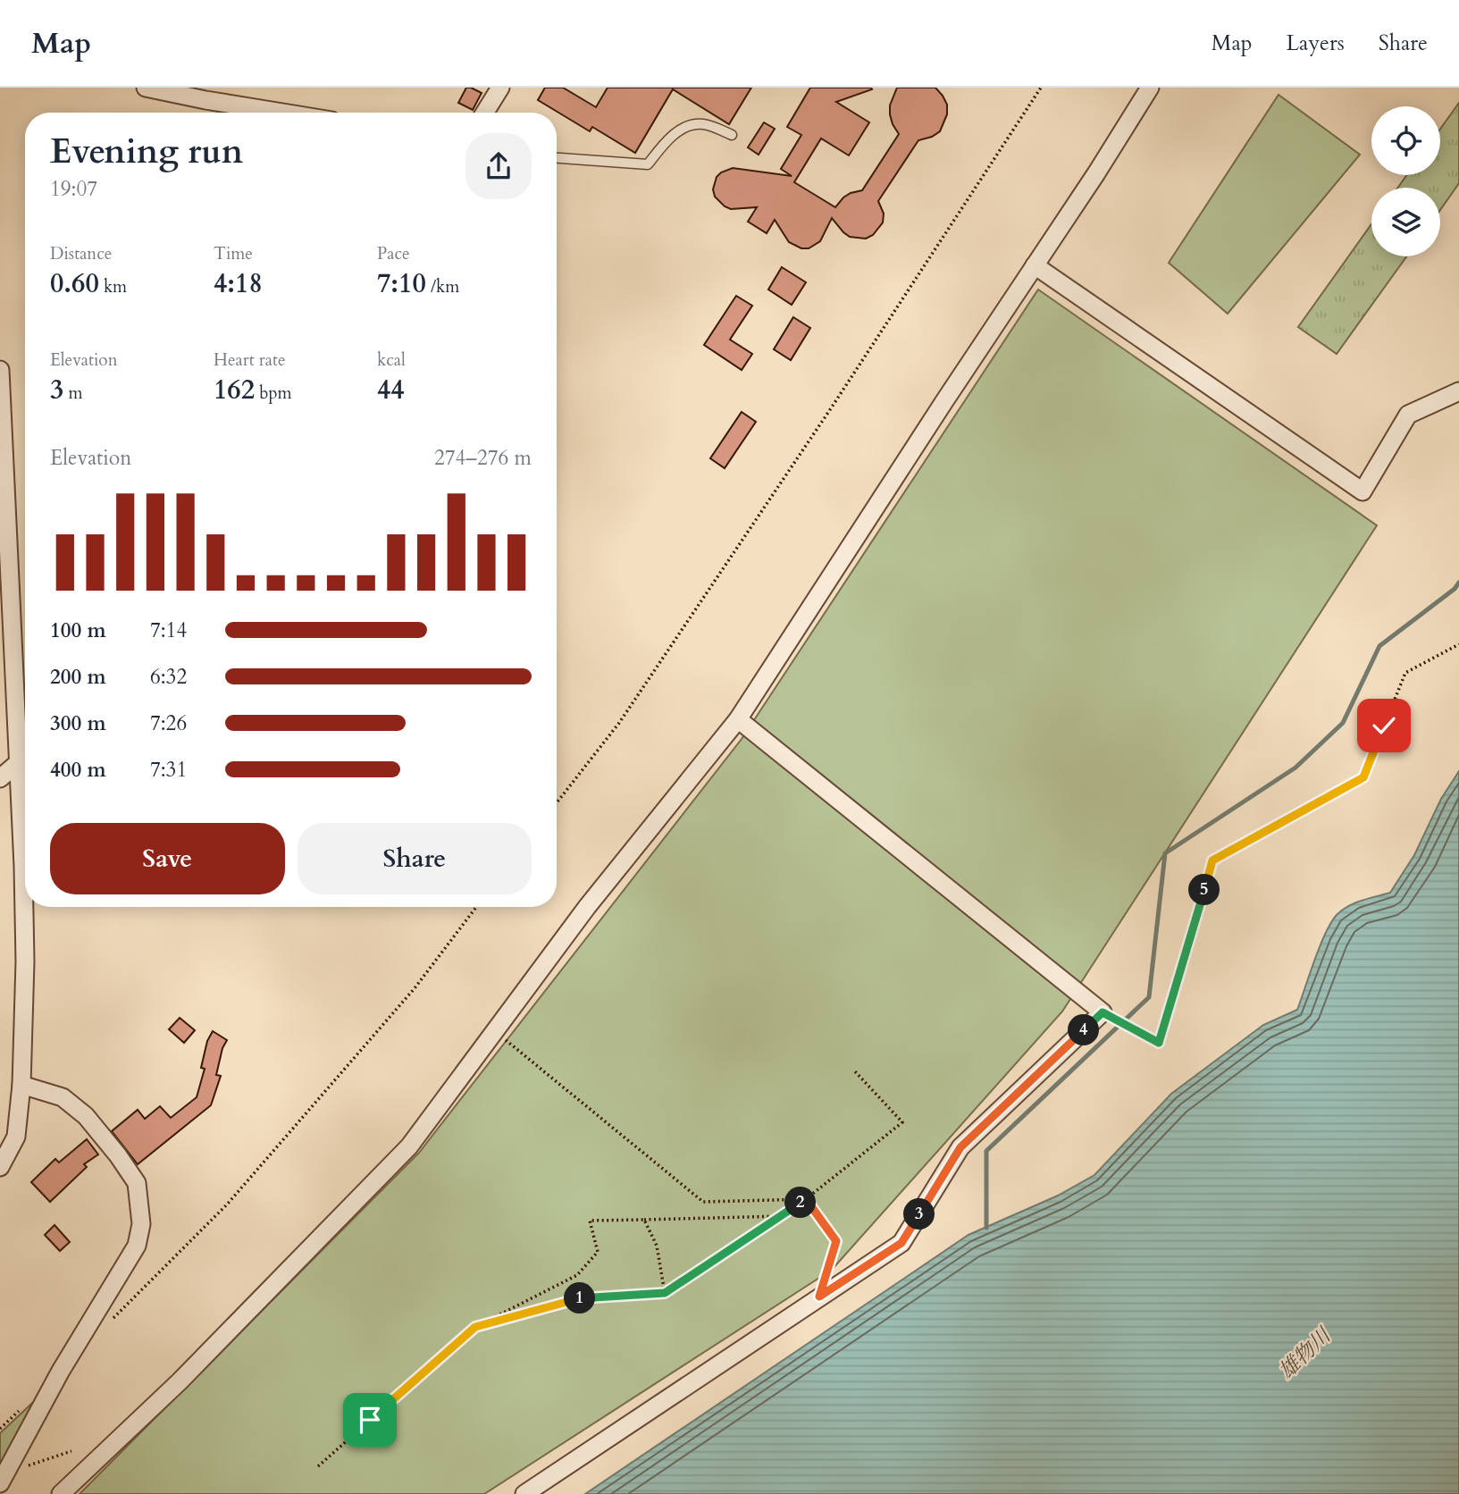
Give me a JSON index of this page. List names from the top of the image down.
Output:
{
  "water": ["雄物川"],
  "page": {
    "header": "Map",
    "nav": ["Map", "Layers", "Share"],
    "heading": ["Evening run", "19:07"],
    "stats": [
      ["Distance", "0.60 km"],
      ["Time", "4:18"],
      ["Pace", "7:10 /km"],
      ["Elevation", "3 m"],
      ["Heart rate", "162 bpm"],
      ["kcal", "44"]
    ],
    "chart": ["Elevation", "274–276 m"],
    "list": [
      {
        "name": "100 m",
        "note": "7:14"
      },
      {
        "name": "200 m",
        "note": "6:32"
      },
      {
        "name": "300 m",
        "note": "7:26"
      },
      {
        "name": "400 m",
        "note": "7:31"
      }
    ],
    "buttons": ["Save", "Share"],
    "pins": [
      "5",
      "4",
      "2",
      "3",
      "1"
    ]
  }
}
